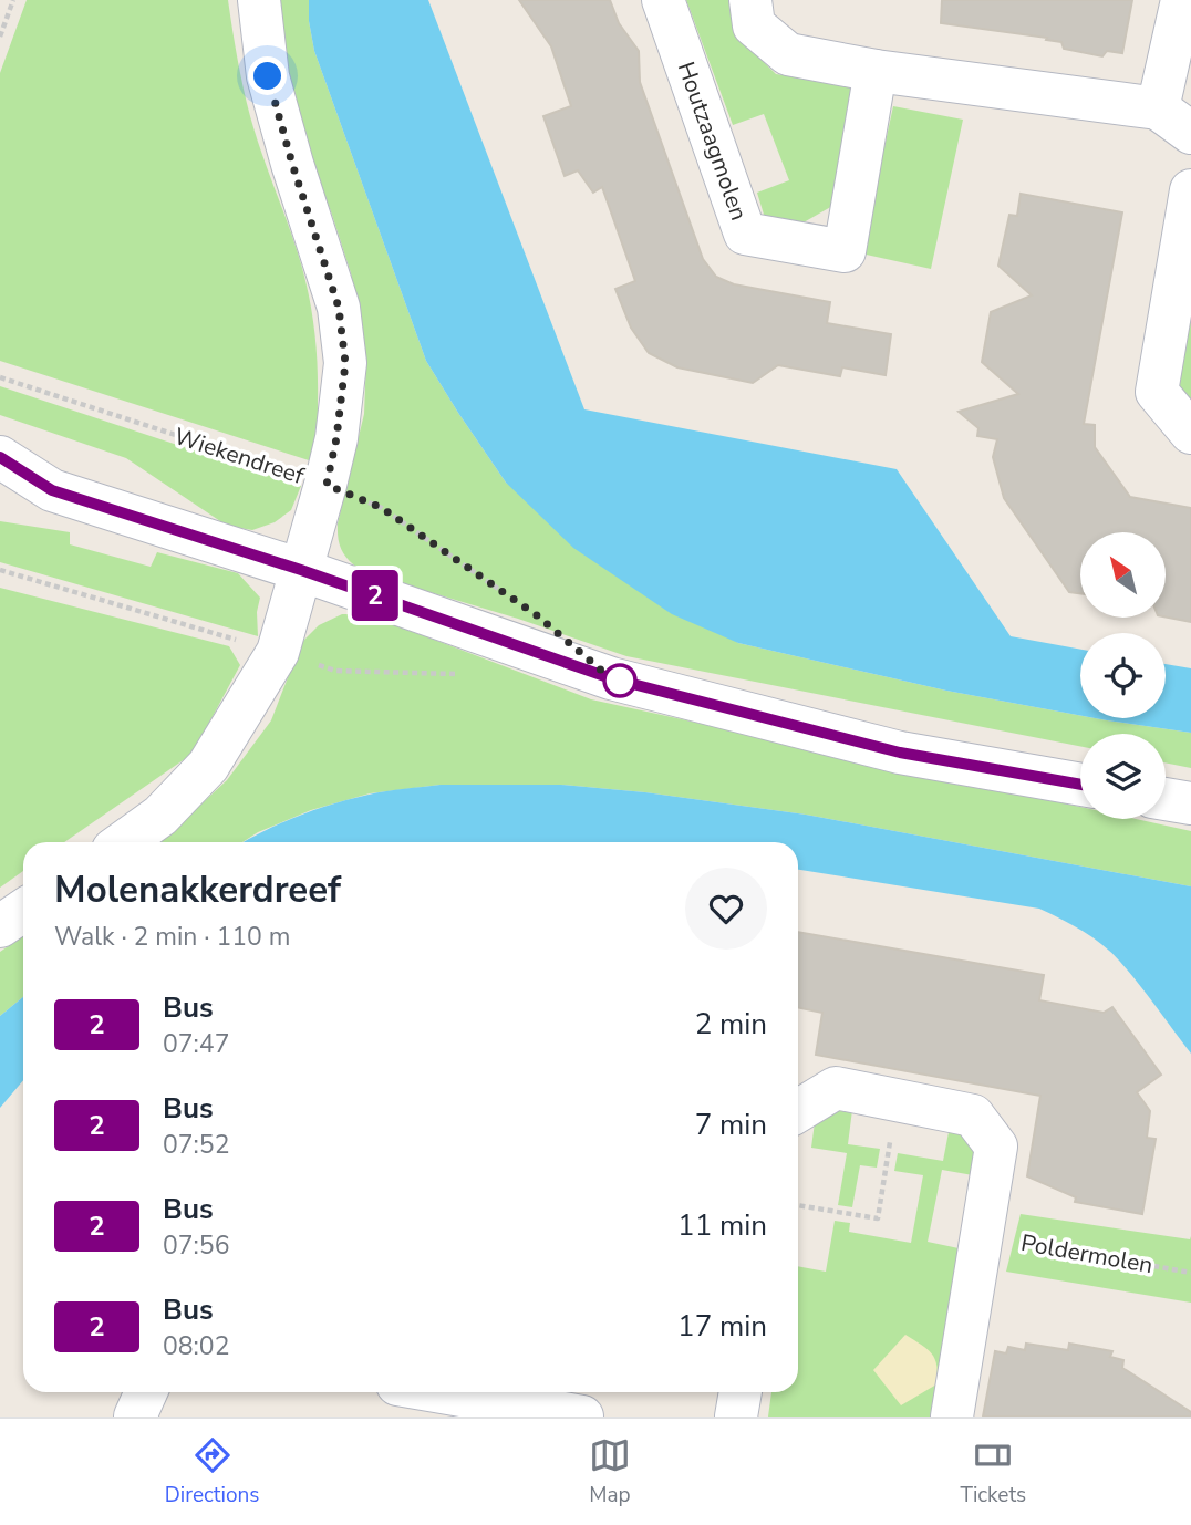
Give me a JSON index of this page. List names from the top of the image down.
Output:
{
  "streets": {
    "street": ["Houtzaagmolen"],
    "path": ["Wiekendreef", "Poldermolen"]
  },
  "lines": ["bus line 2"],
  "north": "top left",
  "page": {
    "on_map": "2",
    "heading": ["Molenakkerdreef", "Walk · 2 min · 110 m"],
    "list": [
      {
        "mark": "2",
        "name": "Bus",
        "note": "07:47",
        "value": "2 min"
      },
      {
        "mark": "2",
        "name": "Bus",
        "note": "07:52",
        "value": "7 min"
      },
      {
        "mark": "2",
        "name": "Bus",
        "note": "07:56",
        "value": "11 min"
      },
      {
        "mark": "2",
        "name": "Bus",
        "note": "08:02",
        "value": "17 min"
      }
    ],
    "tabs": ["Directions", "Map", "Tickets"]
  }
}
